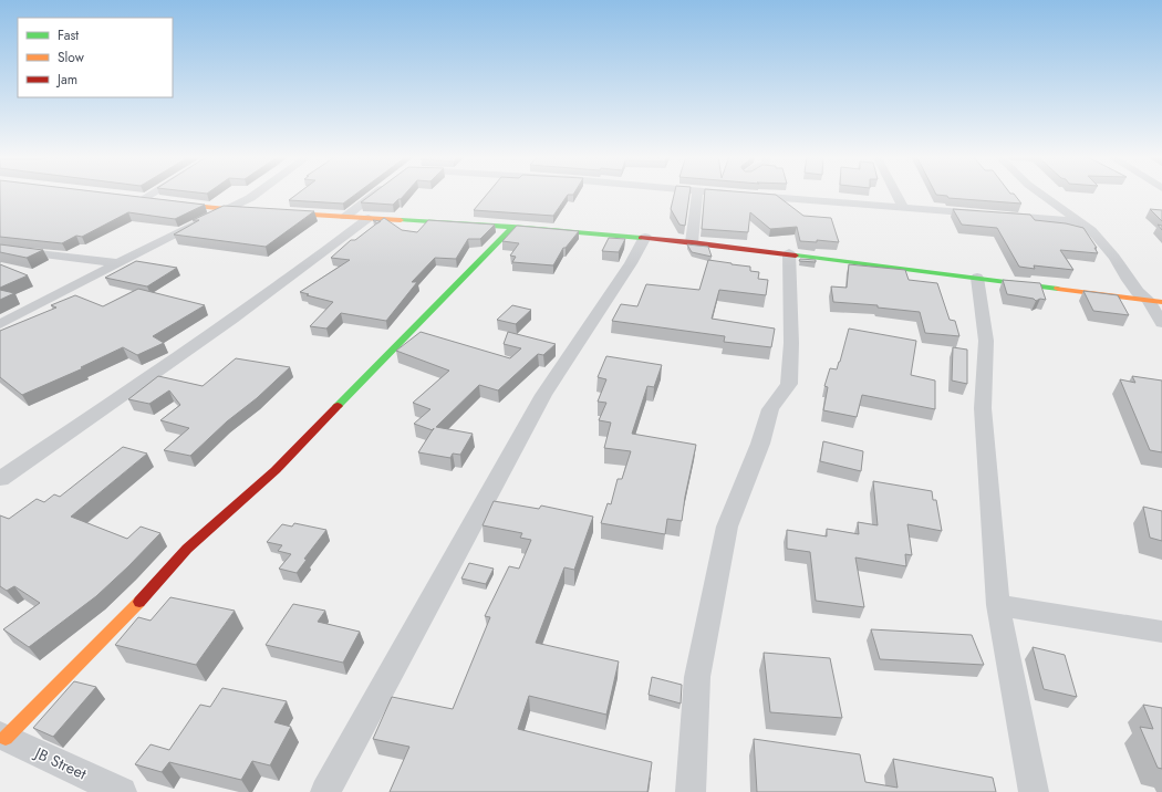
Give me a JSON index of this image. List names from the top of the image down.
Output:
{
  "streets": {
    "street": ["JB Street"]
  },
  "legend": ["Fast", "Slow", "Jam"]
}
